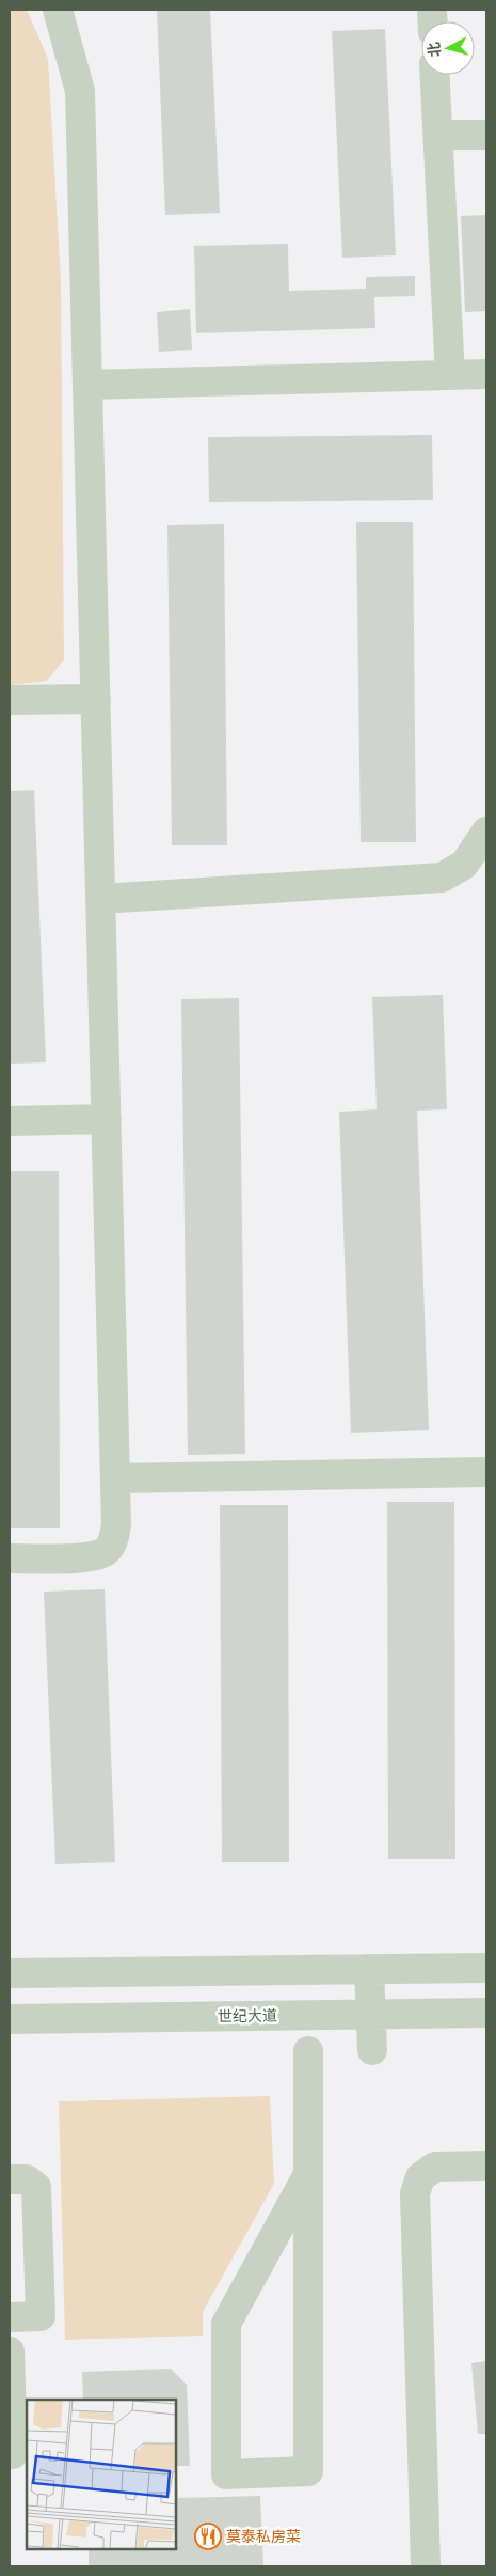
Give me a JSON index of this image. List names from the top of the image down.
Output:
{
  "streets": {
    "street": ["世纪大道"]
  },
  "places": {
    "restaurant": ["莫泰私房菜"]
  },
  "north": "left"
}
